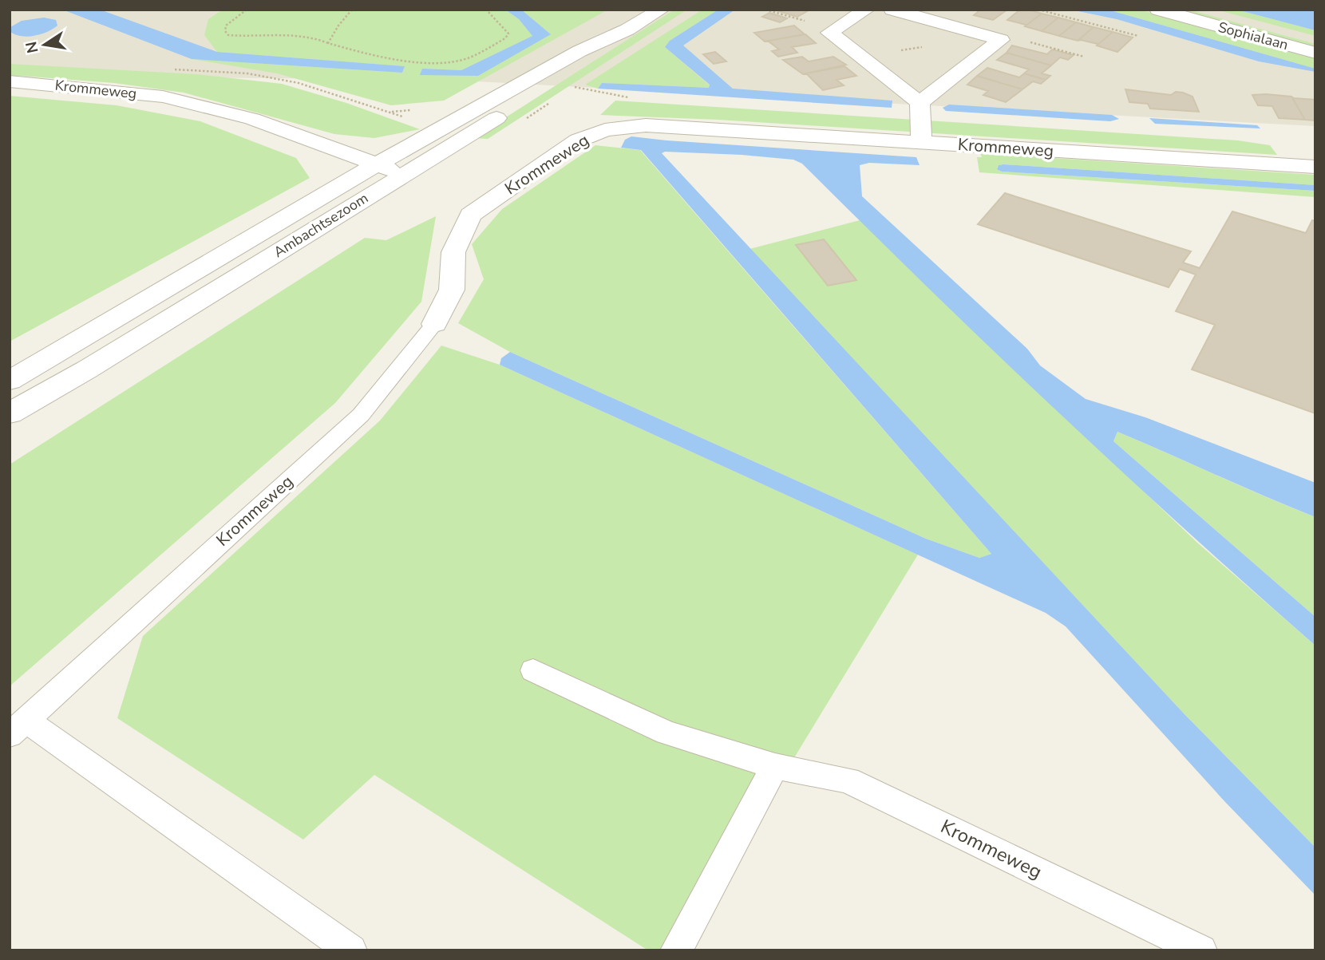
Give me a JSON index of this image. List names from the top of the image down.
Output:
{
  "streets": {
    "street": ["Sophialaan", "Krommeweg", "Ambachtsezoom"]
  },
  "crossings": [
    ["Krommeweg", "Ambachtsezoom"]
  ],
  "north": "left"
}
